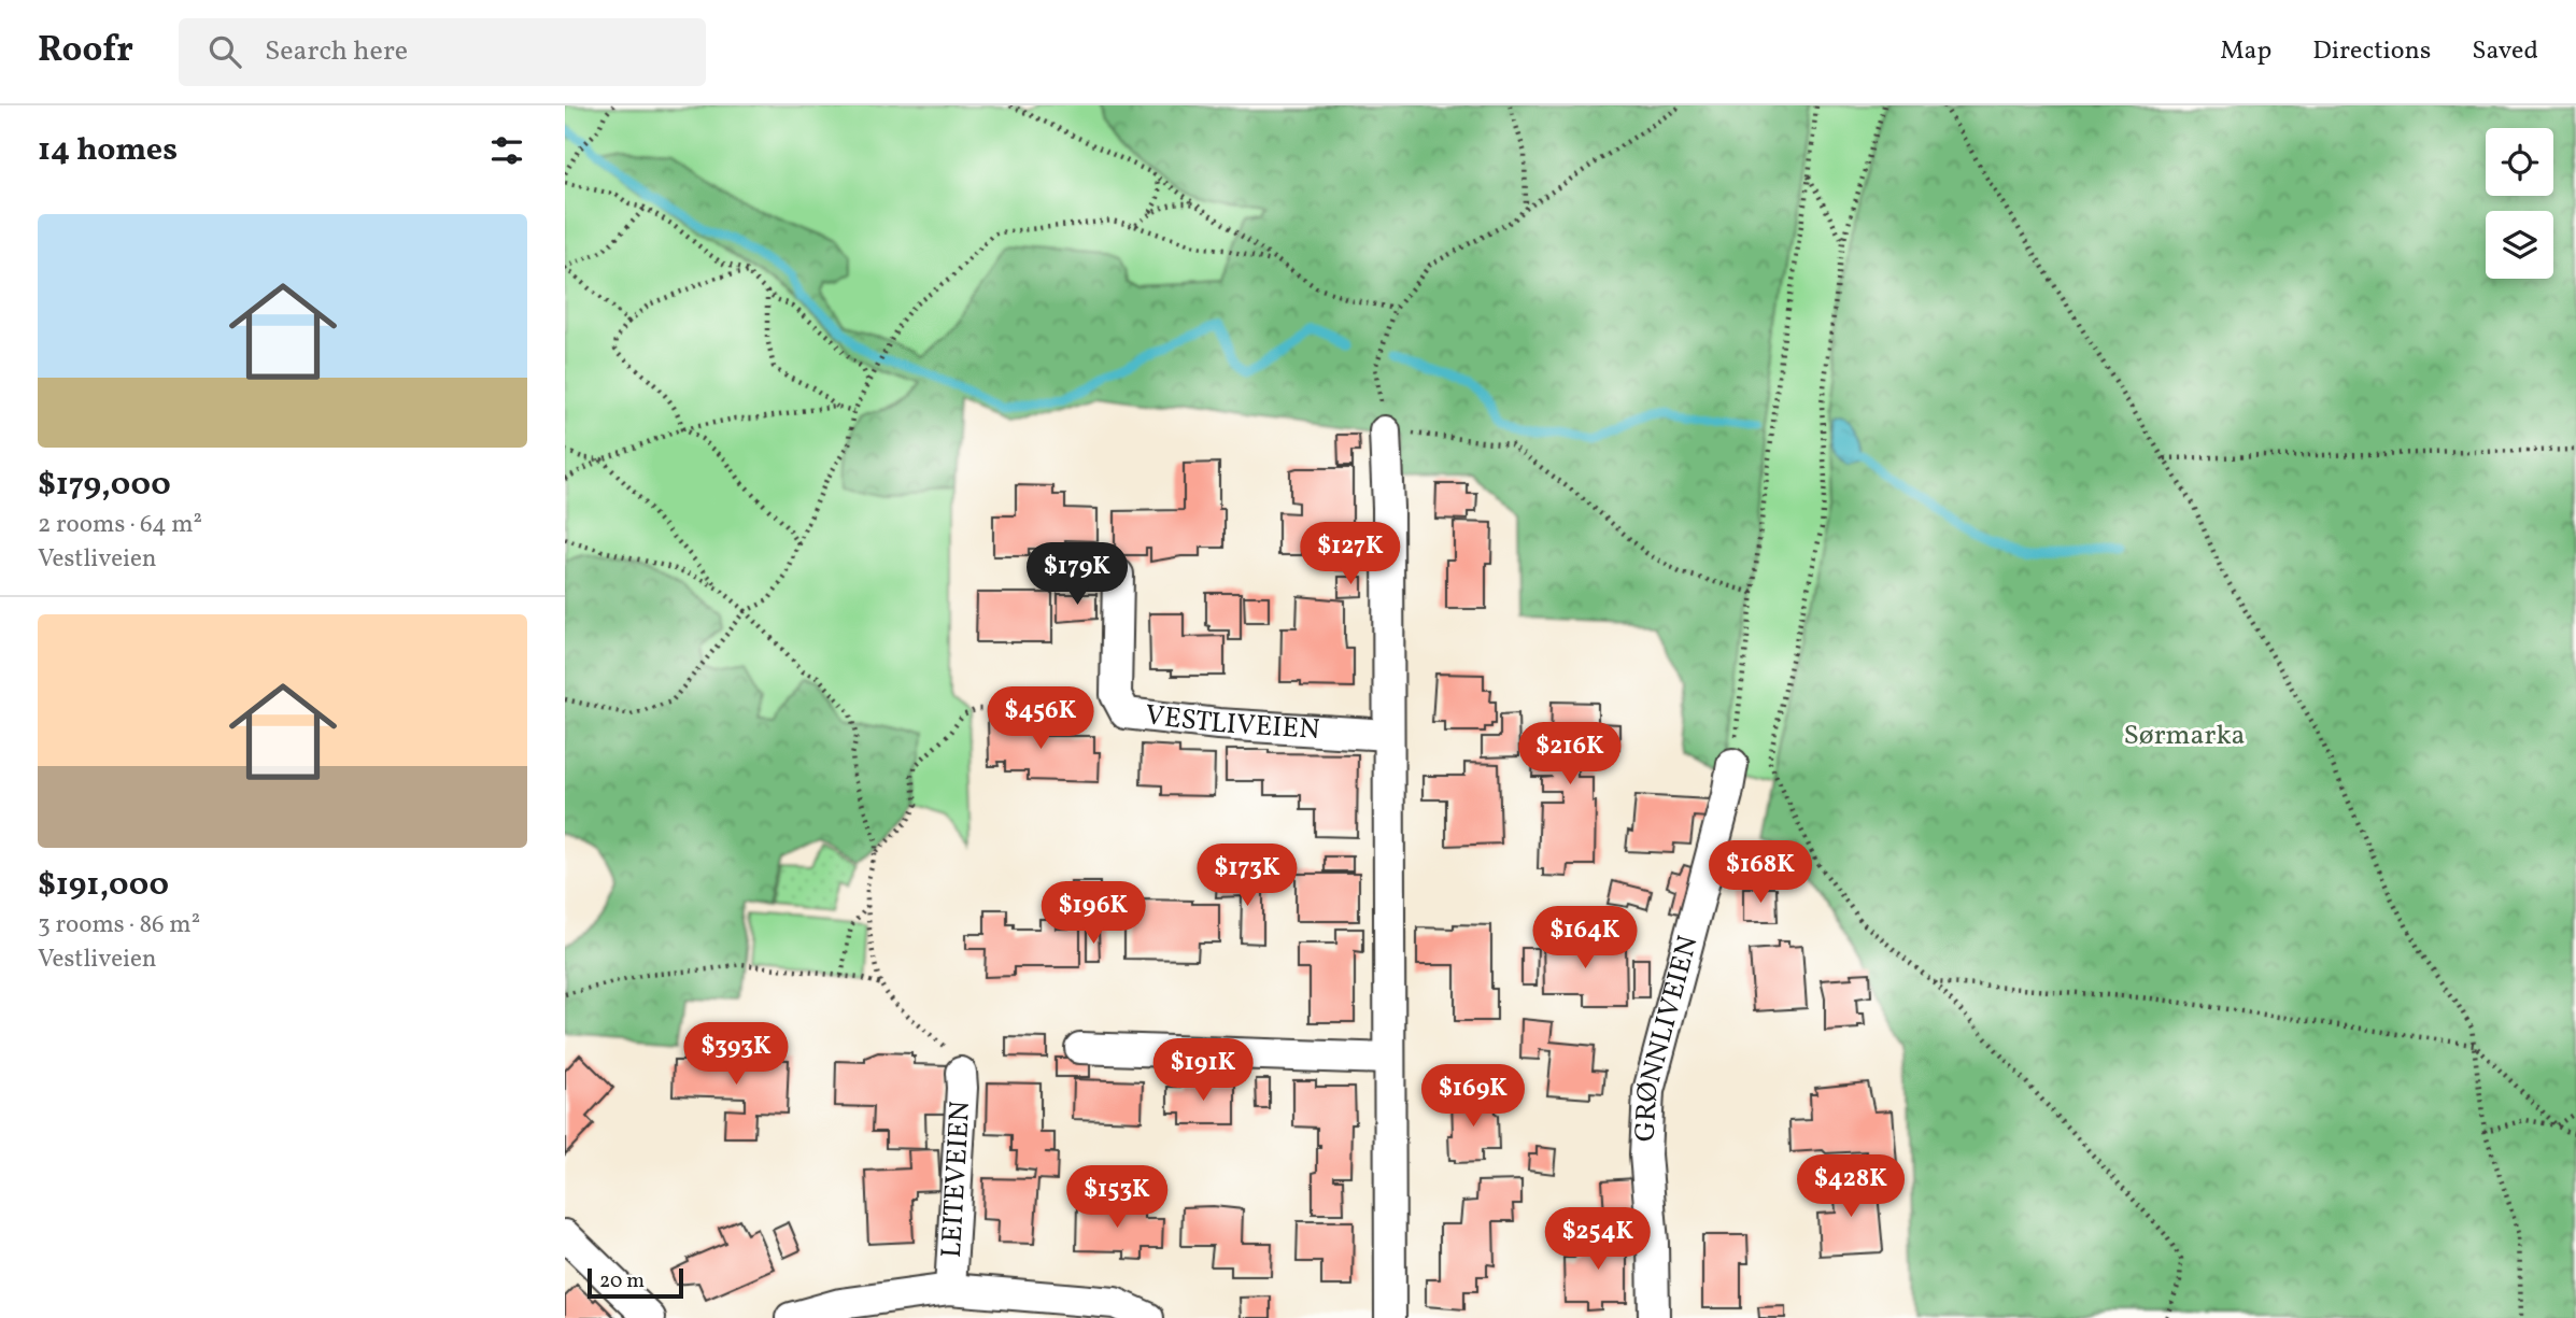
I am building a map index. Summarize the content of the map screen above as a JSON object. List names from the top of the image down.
{
  "streets": {
    "street": ["VESTLIVEIEN", "GRØNNLIVEIEN", "LEITEVEIEN"]
  },
  "parks": ["Sørmarka"],
  "scale_bar": "20 m",
  "page": {
    "header": "Roofr",
    "search": "Search here",
    "nav": ["Map", "Directions", "Saved"],
    "heading": "14 homes",
    "list": [
      {
        "name": "$179,000",
        "note": "2 rooms · 64 m² · Vestliveien"
      },
      {
        "name": "$191,000",
        "note": "3 rooms · 86 m² · Vestliveien"
      }
    ],
    "price": [
      "$127K",
      "$179K",
      "$456K",
      "$216K",
      "$168K",
      "$173K",
      "$196K",
      "$164K",
      "$393K",
      "$191K",
      "$169K",
      "$428K",
      "$153K",
      "$254K"
    ],
    "scale": "20 m"
  }
}
